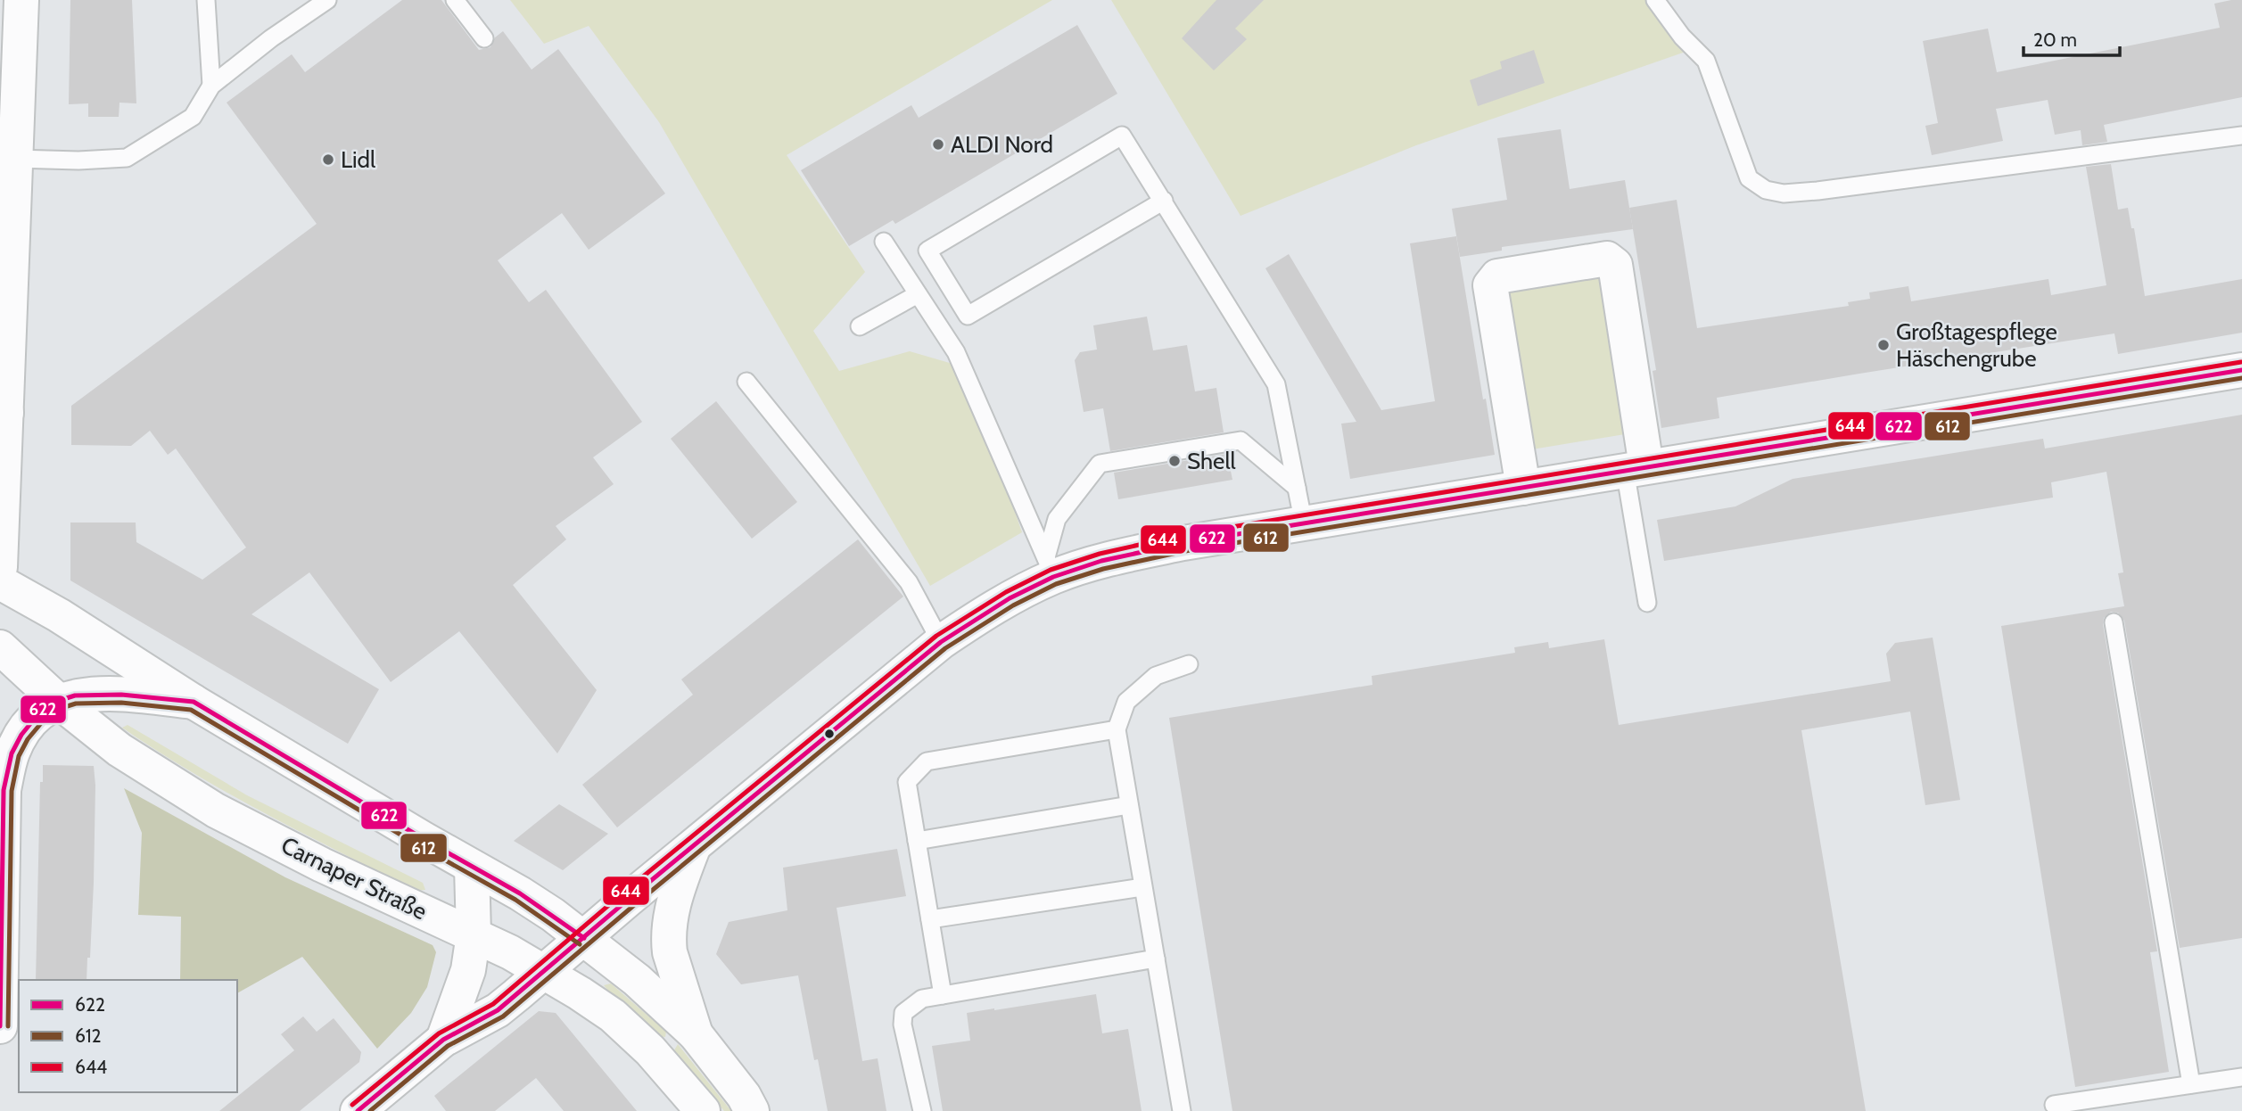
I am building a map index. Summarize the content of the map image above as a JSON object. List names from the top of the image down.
{
  "streets": {
    "main road": ["Carnaper Straße"]
  },
  "places": [
    "ALDI Nord",
    "Lidl",
    "Großtagespflege Häschengrube",
    "Shell"
  ],
  "lines": ["transit line 644", "transit line 622", "transit line 612"],
  "legend": ["622", "612", "644"],
  "scale_bar": "20 m"
}
